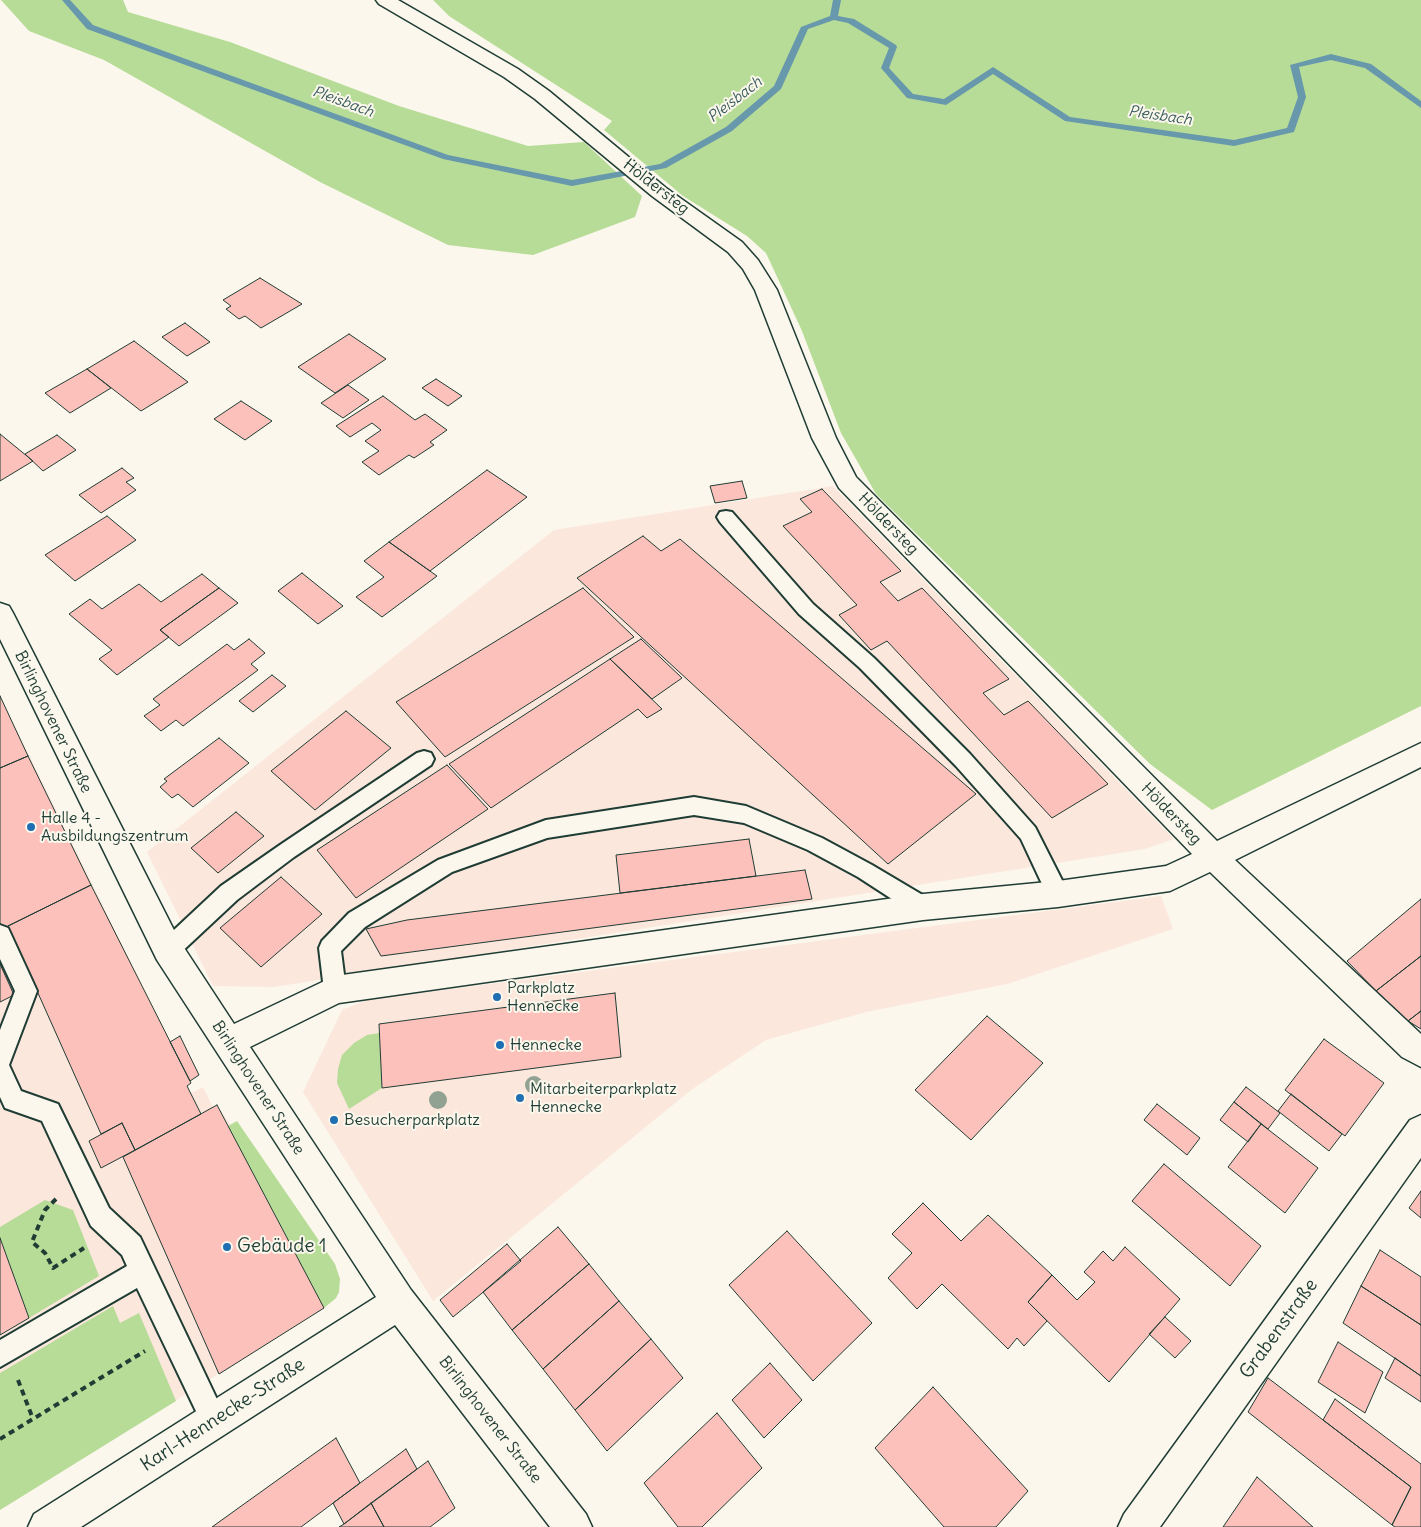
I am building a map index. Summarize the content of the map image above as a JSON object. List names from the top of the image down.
{
  "streets": {
    "street": [
      "Höldersteg",
      "Birlinghovener Straße",
      "Grabenstraße",
      "Karl-Hennecke-Straße"
    ]
  },
  "crossings": [
    ["Birlinghovener Straße", "Karl-Hennecke-Straße"]
  ],
  "water": ["Pleisbach"],
  "places": [
    "Halle 4 - Ausbildungszentrum",
    "Parkplatz Hennecke",
    "Hennecke",
    "Mitarbeiterparkplatz Hennecke",
    "Besucherparkplatz",
    "Gebäude 1"
  ]
}
